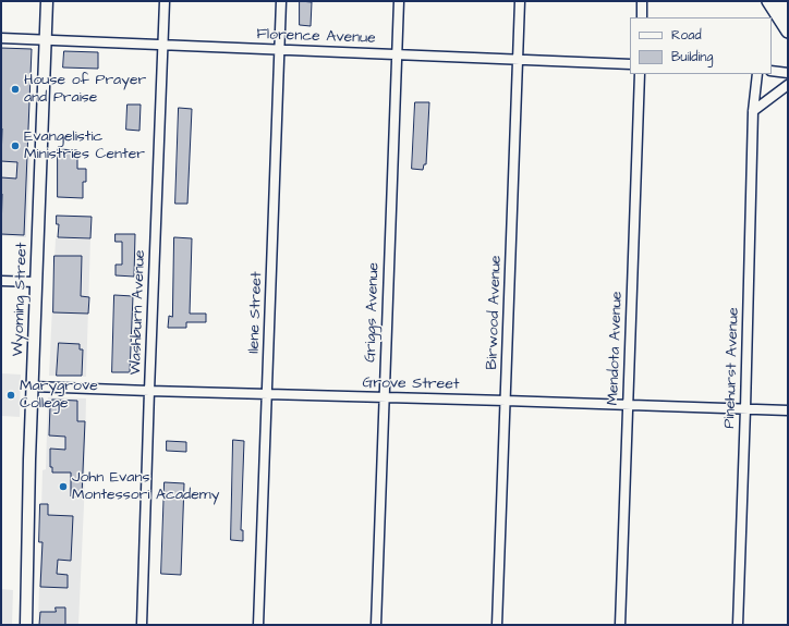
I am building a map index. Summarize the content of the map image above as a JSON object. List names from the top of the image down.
{
  "streets": {
    "street": [
      "Florence Avenue",
      "Wyoming Street",
      "Washburn Avenue",
      "Ilene Street",
      "Griggs Avenue",
      "Birwood Avenue",
      "Mendota Avenue",
      "Pinehurst Avenue",
      "Grove Street"
    ]
  },
  "crossings": [
    ["Florence Avenue", "Wyoming Street"],
    ["Florence Avenue", "Washburn Avenue"],
    ["Florence Avenue", "Ilene Street"],
    ["Florence Avenue", "Griggs Avenue"],
    ["Florence Avenue", "Birwood Avenue"],
    ["Wyoming Street", "Grove Street"],
    ["Washburn Avenue", "Grove Street"],
    ["Ilene Street", "Grove Street"],
    ["Griggs Avenue", "Grove Street"],
    ["Birwood Avenue", "Grove Street"],
    ["Mendota Avenue", "Grove Street"],
    ["Pinehurst Avenue", "Grove Street"]
  ],
  "places": [
    "House of Prayer and Praise",
    "Evangelistic Ministries Center",
    "Marygrove College",
    "John Evans Montessori Academy"
  ],
  "legend": ["Road", "Building"]
}
